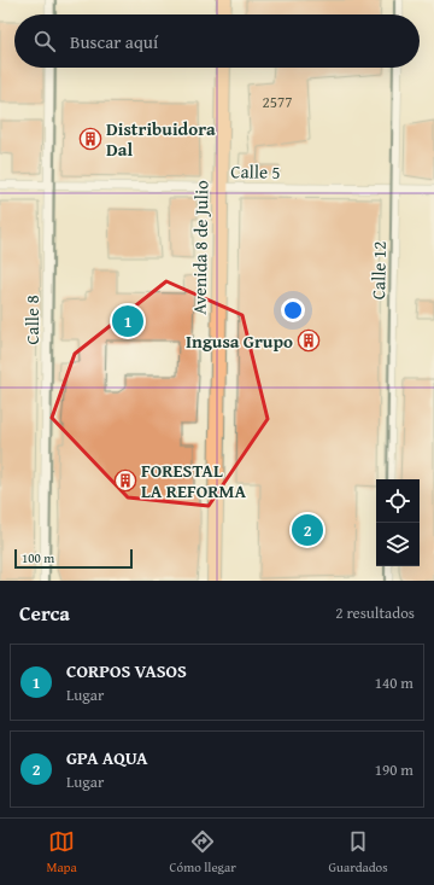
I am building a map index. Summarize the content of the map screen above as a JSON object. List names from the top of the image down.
{
  "streets": {
    "main road": ["Avenida 8 de Julio"],
    "street": ["Calle 5", "Calle 12", "Calle 8"]
  },
  "crossings": [
    ["Calle 5", "Avenida 8 de Julio"],
    ["Calle 5", "Calle 12"],
    ["Calle 5", "Calle 8"]
  ],
  "places": {
    "building": ["Distribuidora Dal", "Ingusa Grupo", "FORESTAL LA REFORMA"]
  },
  "house_numbers": ["2577"],
  "scale_bar": "100 m",
  "page": {
    "search": "Buscar aquí",
    "pins": ["1", "2"],
    "scale": "100 m",
    "heading": ["Cerca", "2 resultados"],
    "list": [
      {
        "mark": "1",
        "name": "CORPOS VASOS",
        "note": "Lugar",
        "value": "140 m"
      },
      {
        "mark": "2",
        "name": "GPA AQUA",
        "note": "Lugar",
        "value": "190 m"
      }
    ],
    "nav": ["Mapa", "Cómo llegar", "Guardados"]
  }
}
